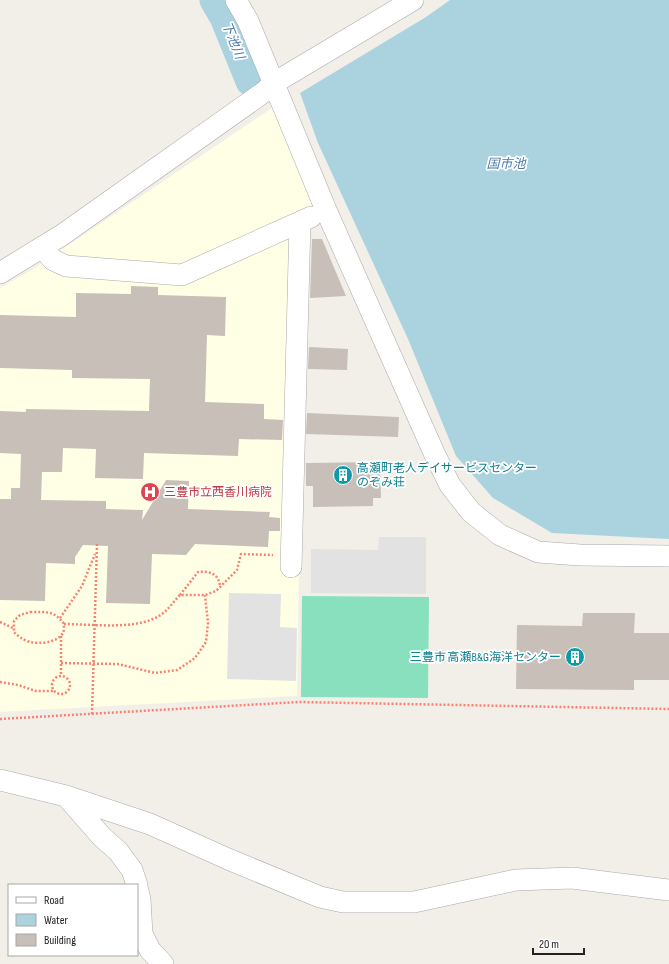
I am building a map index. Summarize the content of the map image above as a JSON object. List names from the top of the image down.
{
  "water": ["下池川", "国市池"],
  "places": {
    "building": ["高瀬町老人デイサービスセンター のぞみ荘", "三豊市 高瀬B&G海洋センター"],
    "hospital": ["三豊市立西香川病院"]
  },
  "legend": ["Road", "Water", "Building"],
  "scale_bar": "20 m"
}
